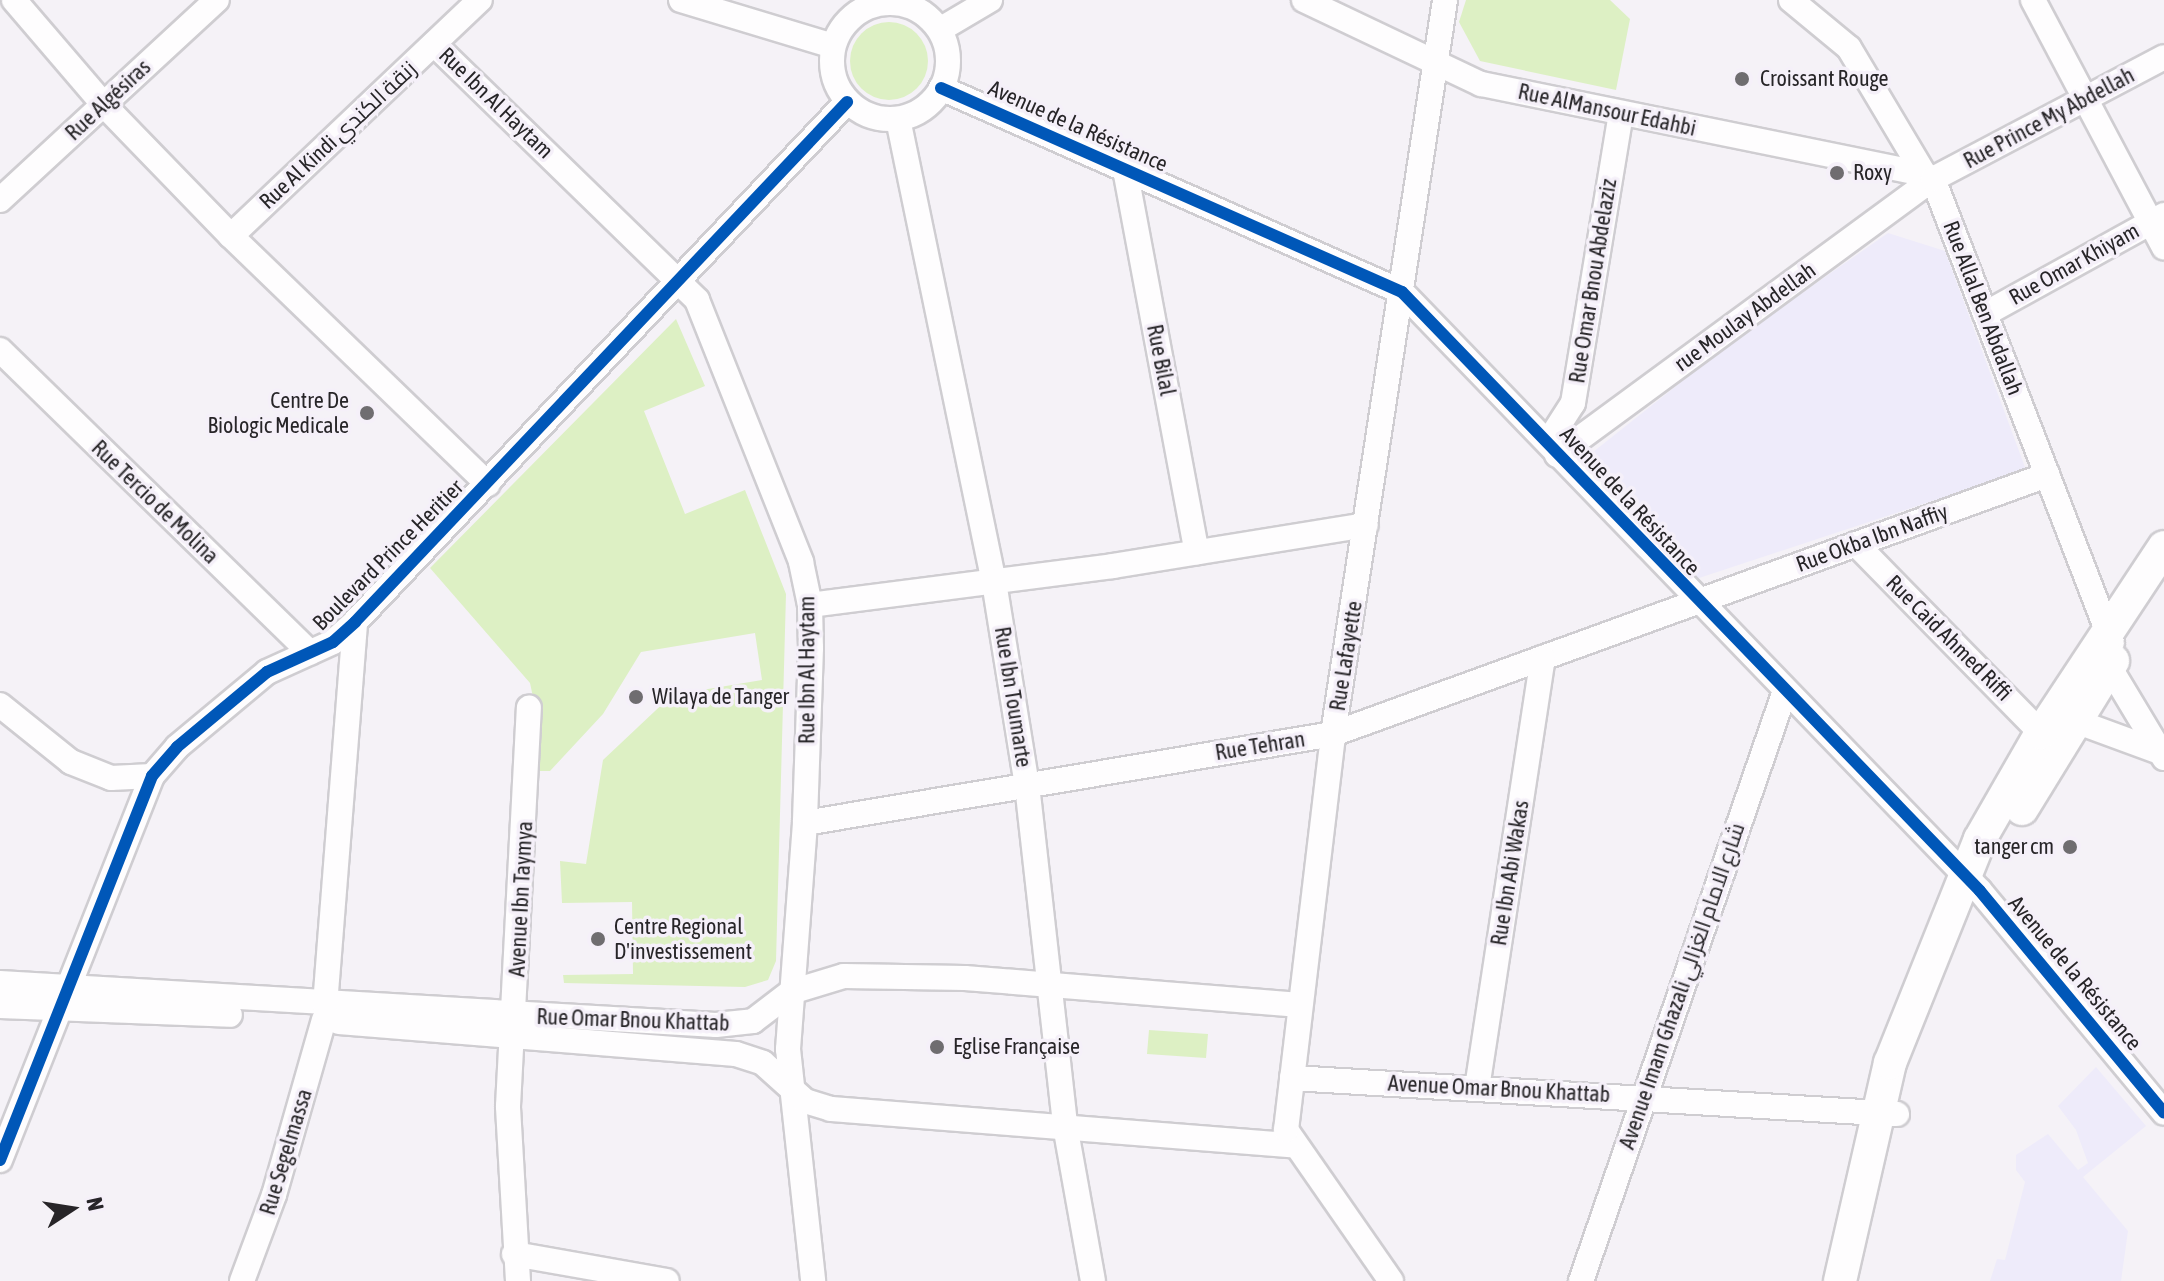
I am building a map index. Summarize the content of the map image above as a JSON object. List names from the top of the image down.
{
  "streets": {
    "street": [
      "Rue Algésiras",
      "Rue Ibn Al Haytam",
      "Rue AlMansour Edahbi",
      "Rue Prince My Abdellah",
      "Avenue de la Résistance",
      "Rue Al Kindi زنقة الكندي",
      "Rue Omar Khiyam",
      "Rue Omar Bnou Abdelaziz",
      "Rue Allal Ben Abdallah",
      "rue Moulay Abdellah",
      "Rue Bilal",
      "Rue Tercio de Molina",
      "Rue Okba Ibn Naffiy",
      "Boulevard Prince Heritier",
      "Rue Caid Ahmed Riffi",
      "Rue Lafayette",
      "Rue Ibn Toumarte",
      "Rue Tehran",
      "Rue Ibn Abi Wakas",
      "Avenue Ibn Taymya",
      "Avenue Imam Ghazali شارع الامام الغزالي",
      "Rue Omar Bnou Khattab",
      "Avenue Omar Bnou Khattab",
      "Rue Segelmassa"
    ]
  },
  "crossings": [
    ["Rue Ibn Al Haytam", "Rue Al Kindi زنقة الكندي"],
    ["Rue Ibn Al Haytam", "Boulevard Prince Heritier"],
    ["Rue Ibn Al Haytam", "Rue Tehran"],
    ["Rue Ibn Al Haytam", "Rue Omar Bnou Khattab"],
    ["Rue AlMansour Edahbi", "Rue Prince My Abdellah"],
    ["Rue AlMansour Edahbi", "Rue Omar Bnou Abdelaziz"],
    ["Rue AlMansour Edahbi", "Rue Allal Ben Abdallah"],
    ["Rue AlMansour Edahbi", "rue Moulay Abdellah"],
    ["Rue AlMansour Edahbi", "Rue Lafayette"],
    ["Rue Prince My Abdellah", "Rue Allal Ben Abdallah"],
    ["Rue Prince My Abdellah", "rue Moulay Abdellah"],
    ["Avenue de la Résistance", "Rue Omar Bnou Abdelaziz"],
    ["Avenue de la Résistance", "rue Moulay Abdellah"],
    ["Avenue de la Résistance", "Rue Bilal"],
    ["Avenue de la Résistance", "Rue Okba Ibn Naffiy"],
    ["Avenue de la Résistance", "Boulevard Prince Heritier"],
    ["Avenue de la Résistance", "Rue Lafayette"],
    ["Avenue de la Résistance", "Rue Ibn Toumarte"],
    ["Avenue de la Résistance", "Rue Tehran"],
    ["Avenue de la Résistance", "Avenue Imam Ghazali شارع الامام الغزالي"],
    ["Rue Omar Khiyam", "Rue Allal Ben Abdallah"],
    ["Rue Omar Bnou Abdelaziz", "rue Moulay Abdellah"],
    ["Rue Allal Ben Abdallah", "rue Moulay Abdellah"],
    ["Rue Allal Ben Abdallah", "Rue Okba Ibn Naffiy"],
    ["Rue Tercio de Molina", "Boulevard Prince Heritier"],
    ["Rue Okba Ibn Naffiy", "Rue Caid Ahmed Riffi"],
    ["Rue Okba Ibn Naffiy", "Rue Tehran"],
    ["Boulevard Prince Heritier", "Rue Ibn Toumarte"],
    ["Boulevard Prince Heritier", "Rue Omar Bnou Khattab"],
    ["Boulevard Prince Heritier", "Rue Segelmassa"],
    ["Rue Lafayette", "Rue Tehran"],
    ["Rue Lafayette", "Rue Omar Bnou Khattab"],
    ["Rue Lafayette", "Avenue Omar Bnou Khattab"],
    ["Rue Ibn Toumarte", "Rue Tehran"],
    ["Rue Ibn Toumarte", "Rue Omar Bnou Khattab"],
    ["Rue Tehran", "Rue Ibn Abi Wakas"],
    ["Rue Ibn Abi Wakas", "Avenue Omar Bnou Khattab"],
    ["Avenue Ibn Taymya", "Rue Omar Bnou Khattab"],
    ["Avenue Imam Ghazali شارع الامام الغزالي", "Avenue Omar Bnou Khattab"],
    ["Rue Omar Bnou Khattab", "Rue Segelmassa"]
  ],
  "places": [
    "Croissant Rouge",
    "Roxy",
    "Centre De Biologic Medicale",
    "Wilaya de Tanger",
    "tanger cm",
    "Centre Regional D'investissement",
    "Eglise Française"
  ],
  "north": "right"
}
